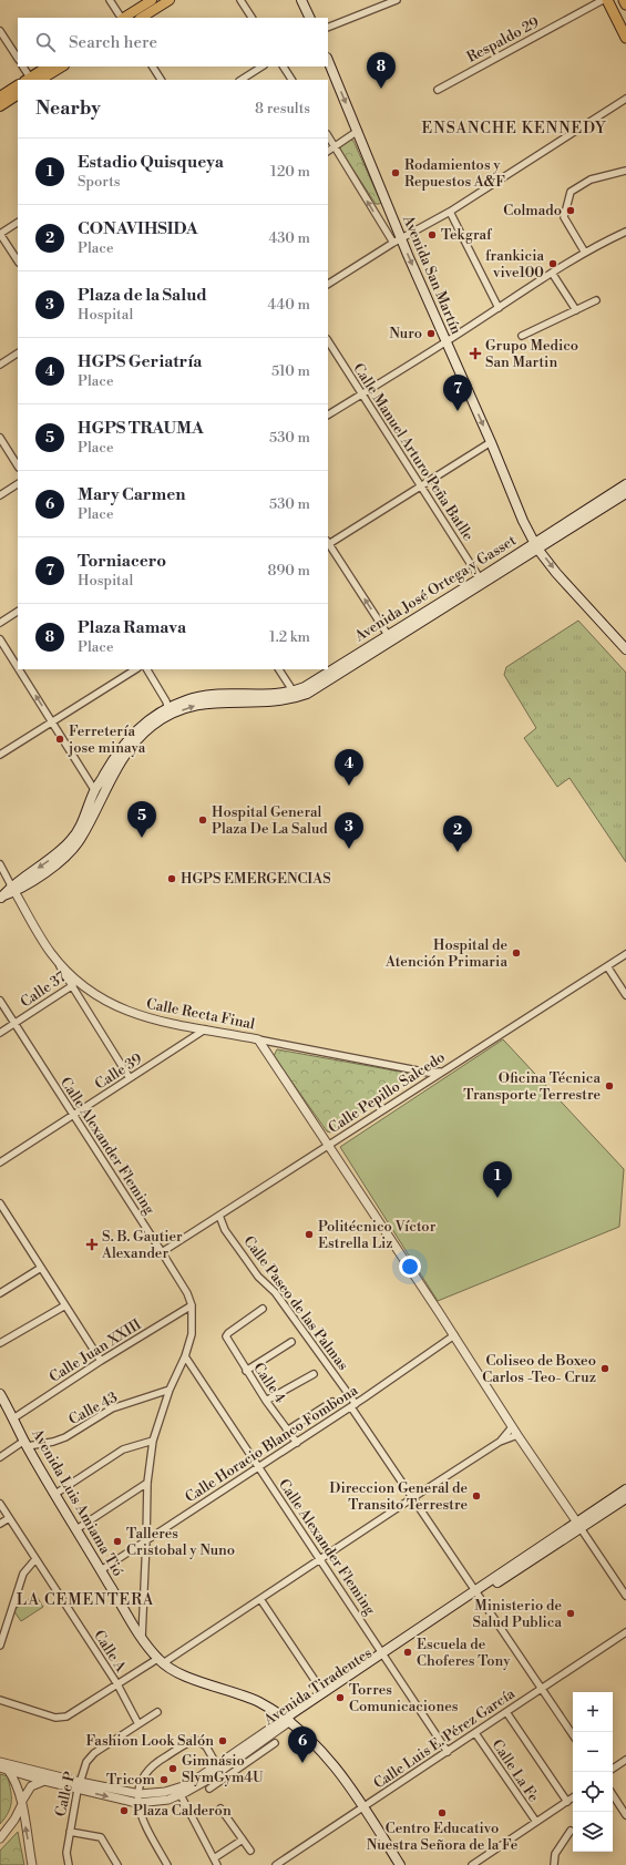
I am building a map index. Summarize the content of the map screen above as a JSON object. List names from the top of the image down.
{
  "streets": {
    "main road": [
      "Avenida San Martín",
      "Avenida José Ortega y Gasset",
      "Avenida Luis Amiama Tió",
      "Avenida Tiradentes"
    ],
    "street": [
      "Respaldo 29",
      "Calle Manuel Arturo Peña Batlle",
      "Calle 37",
      "Calle Recta Final",
      "Calle 39",
      "Calle Pepillo Salcedo",
      "Calle Alexander Fleming",
      "Calle Paseo de las Palmas",
      "Calle Juan XXIII",
      "Calle 4",
      "Calle 43",
      "Calle Horacio Blanco Fombona",
      "Calle A",
      "Calle Luis E. Pérez García",
      "Calle La Fe",
      "Calle P"
    ]
  },
  "crossings": [
    ["Avenida San Martín", "Avenida José Ortega y Gasset"],
    ["Calle Manuel Arturo Peña Batlle", "Avenida José Ortega y Gasset"],
    ["Avenida José Ortega y Gasset", "Calle Recta Final"],
    ["Calle 37", "Calle Recta Final"],
    ["Calle 37", "Calle Alexander Fleming"],
    ["Calle Recta Final", "Calle 39"],
    ["Calle Recta Final", "Calle Pepillo Salcedo"],
    ["Calle 39", "Calle Alexander Fleming"],
    ["Calle Pepillo Salcedo", "Calle Alexander Fleming"],
    ["Calle Pepillo Salcedo", "Calle Paseo de las Palmas"],
    ["Calle Alexander Fleming", "Calle Juan XXIII"],
    ["Calle Alexander Fleming", "Calle Horacio Blanco Fombona"],
    ["Calle Alexander Fleming", "Avenida Tiradentes"],
    ["Calle Alexander Fleming", "Calle Luis E. Pérez García"],
    ["Calle Paseo de las Palmas", "Calle Horacio Blanco Fombona"],
    ["Calle Paseo de las Palmas", "Avenida Tiradentes"],
    ["Calle Paseo de las Palmas", "Calle Luis E. Pérez García"],
    ["Calle Juan XXIII", "Avenida Luis Amiama Tió"],
    ["Calle 4", "Calle Horacio Blanco Fombona"],
    ["Calle 43", "Avenida Luis Amiama Tió"],
    ["Calle Horacio Blanco Fombona", "Avenida Luis Amiama Tió"],
    ["Avenida Luis Amiama Tió", "Avenida Tiradentes"],
    ["Avenida Luis Amiama Tió", "Calle Luis E. Pérez García"],
    ["Calle A", "Calle P"],
    ["Avenida Tiradentes", "Calle P"],
    ["Calle Luis E. Pérez García", "Calle La Fe"]
  ],
  "one_way": ["Avenida San Martín"],
  "districts": ["ENSANCHE KENNEDY", "LA CEMENTERA"],
  "places": {
    "other": [
      "Rodamientos y Repuestos A&F",
      "Colmado",
      "Tekgraf",
      "frankicia vive100",
      "Nuro",
      "Ferretería jose minaya",
      "Hospital General Plaza De La Salud",
      "HGPS EMERGENCIAS",
      "Hospital de Atención Primaria",
      "Oficina Técnica Transporte Terrestre",
      "Politécnico Víctor Estrella Liz",
      "Coliseo de Boxeo Carlos -Teo- Cruz",
      "Direccion General de Transito Terrestre",
      "Talleres Cristobal y Nuno",
      "Ministerio de Salud Publica",
      "Escuela de Choferes Tony",
      "Torres Comunicaciones",
      "Fashion Look Salón",
      "Gimnásio SlymGym4U",
      "Tricom",
      "Plaza Calderon",
      "Centro Educativo Nuestra Señora de la Fe"
    ],
    "health": ["Grupo Medico San Martin", "S. B. Gautier Alexander"]
  },
  "page": {
    "search": "Search here",
    "pins": [
      "8",
      "7",
      "4",
      "5",
      "3",
      "2",
      "1",
      "6"
    ],
    "heading": ["Nearby", "8 results"],
    "list": [
      {
        "mark": "1",
        "name": "Estadio Quisqueya",
        "note": "Sports",
        "value": "120 m"
      },
      {
        "mark": "2",
        "name": "CONAVIHSIDA",
        "note": "Place",
        "value": "430 m"
      },
      {
        "mark": "3",
        "name": "Plaza de la Salud",
        "note": "Hospital",
        "value": "440 m"
      },
      {
        "mark": "4",
        "name": "HGPS Geriatría",
        "note": "Place",
        "value": "510 m"
      },
      {
        "mark": "5",
        "name": "HGPS TRAUMA",
        "note": "Place",
        "value": "530 m"
      },
      {
        "mark": "6",
        "name": "Mary Carmen",
        "note": "Place",
        "value": "530 m"
      },
      {
        "mark": "7",
        "name": "Torniacero",
        "note": "Hospital",
        "value": "890 m"
      },
      {
        "mark": "8",
        "name": "Plaza Ramava",
        "note": "Place",
        "value": "1.2 km"
      }
    ],
    "map_buttons": ["+", "−"]
  }
}
